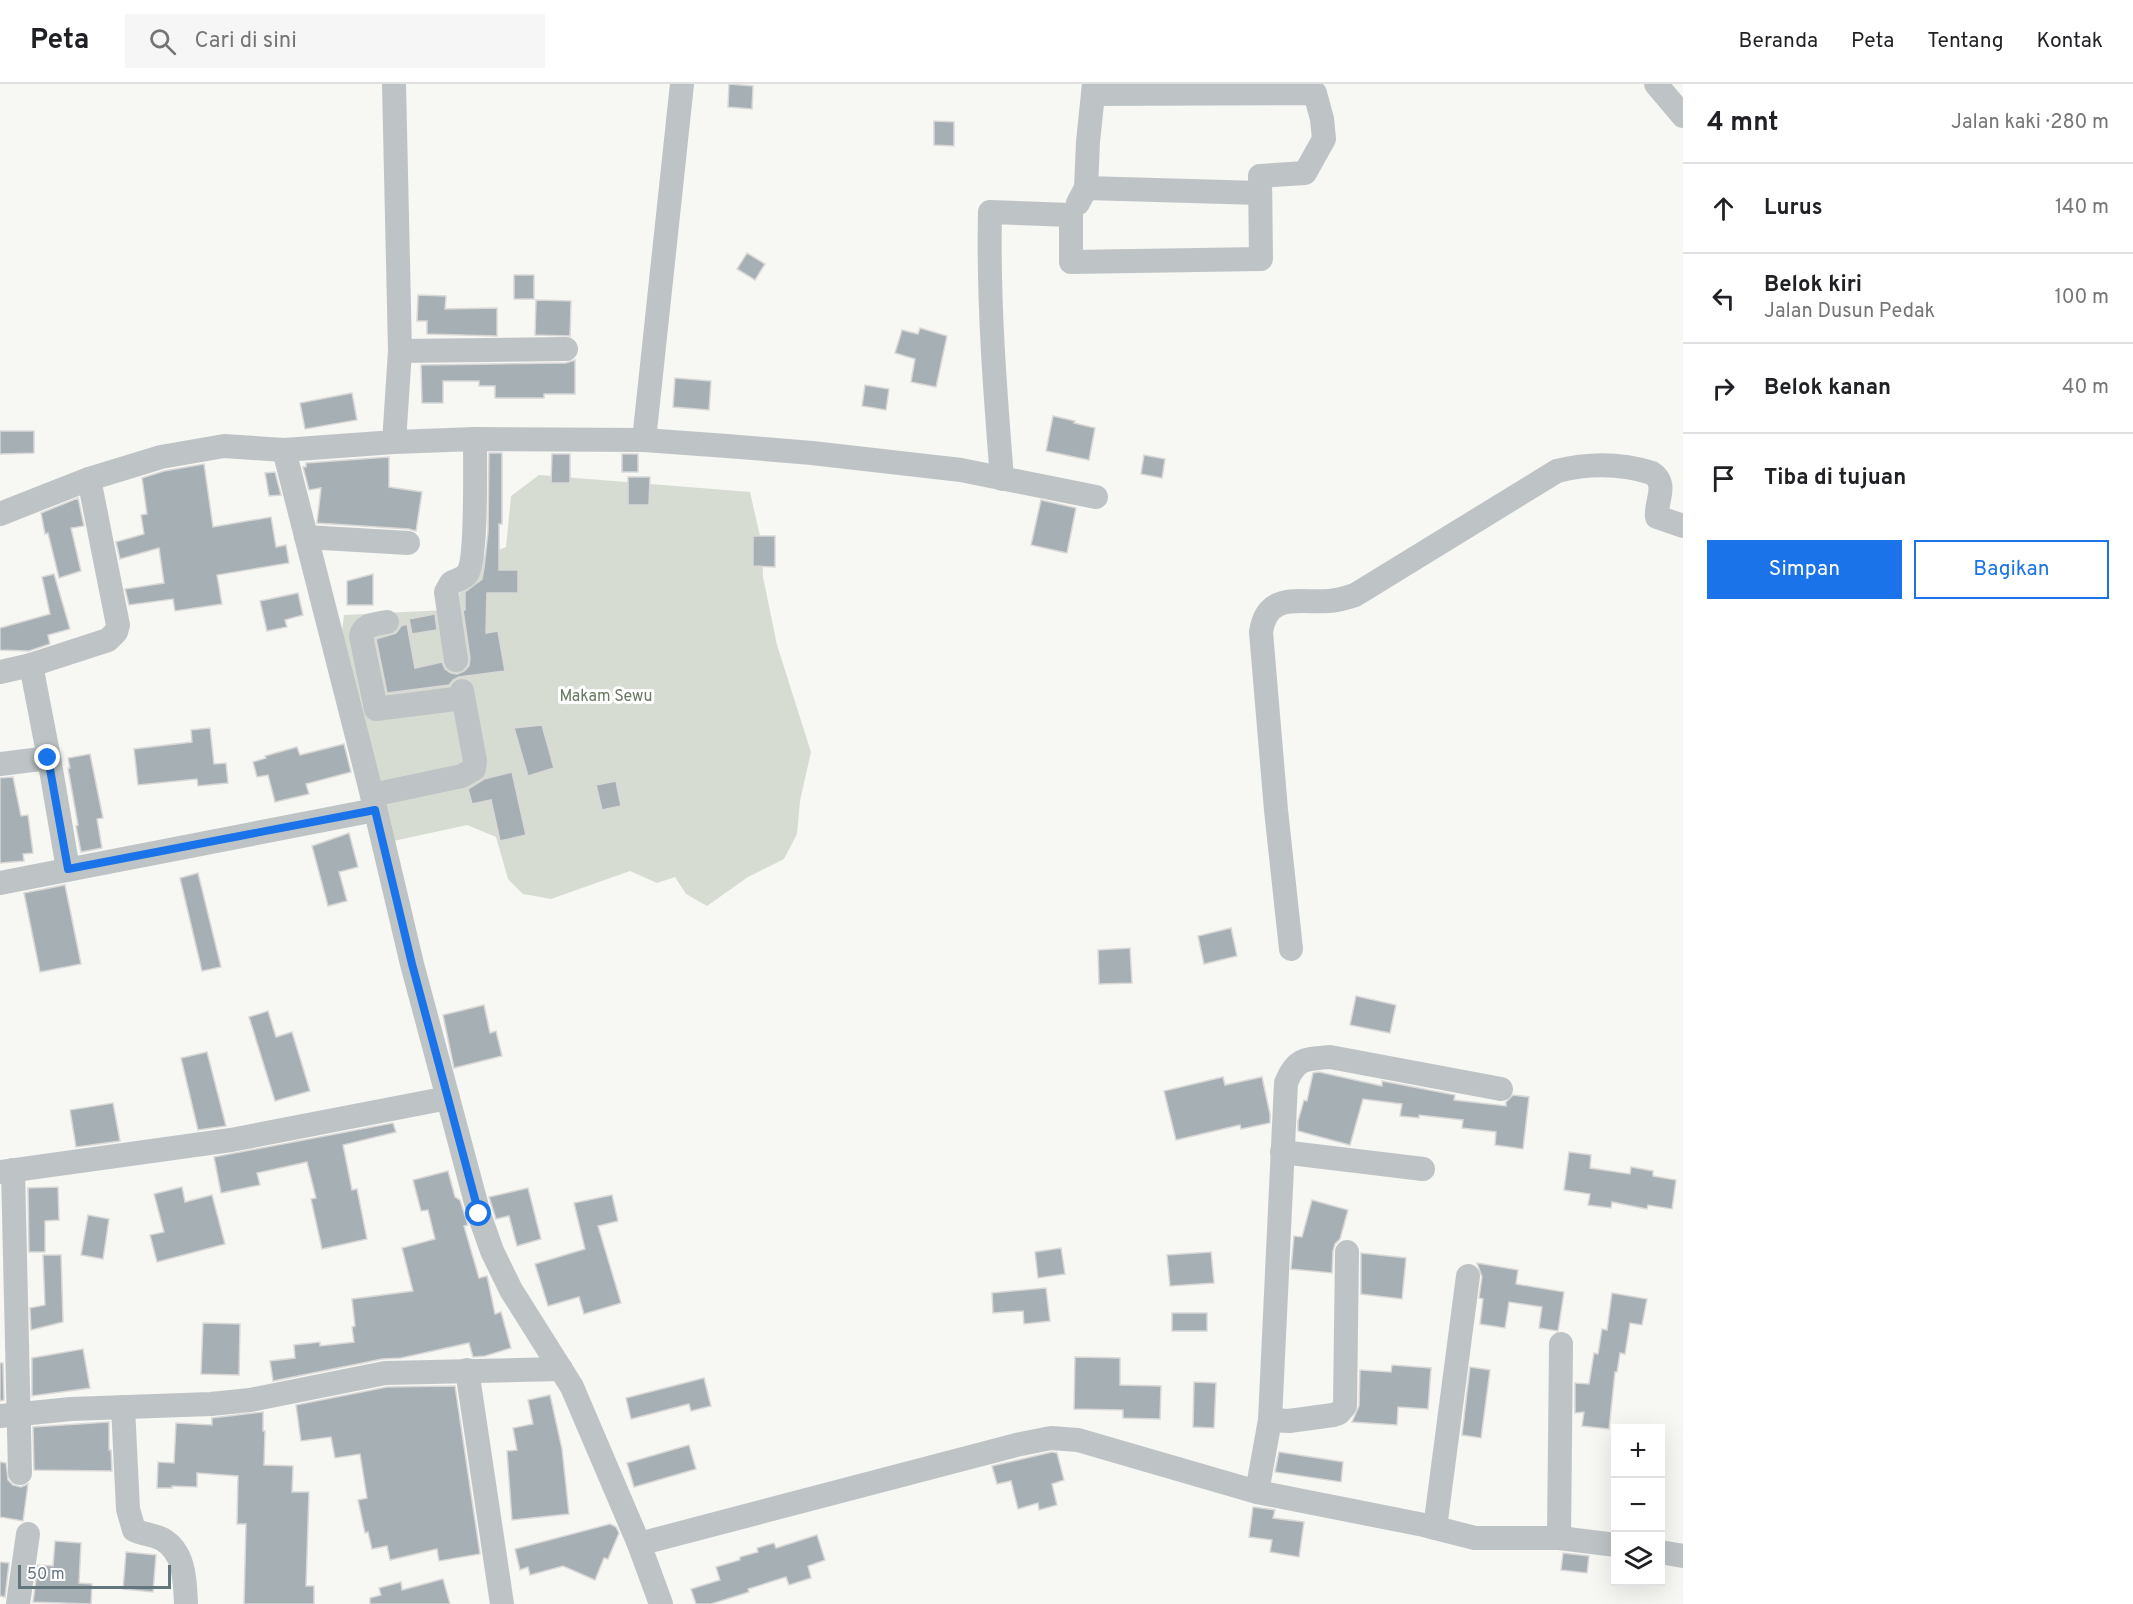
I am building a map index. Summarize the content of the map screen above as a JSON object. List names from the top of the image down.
{
  "parks": ["Makam Sewu"],
  "scale_bar": "50 m",
  "page": {
    "header": "Peta",
    "search": "Cari di sini",
    "nav": [
      "Beranda",
      "Peta",
      "Tentang",
      "Kontak"
    ],
    "heading": ["4 mnt", "Jalan kaki · 280 m"],
    "list": [
      ["Lurus", "140 m"],
      ["Belok kiri", "Jalan Dusun Pedak", "100 m"],
      ["Belok kanan", "40 m"],
      "Tiba di tujuan"
    ],
    "buttons": ["Simpan", "Bagikan"],
    "map_buttons": ["+", "−"],
    "scale": "50 m"
  }
}
